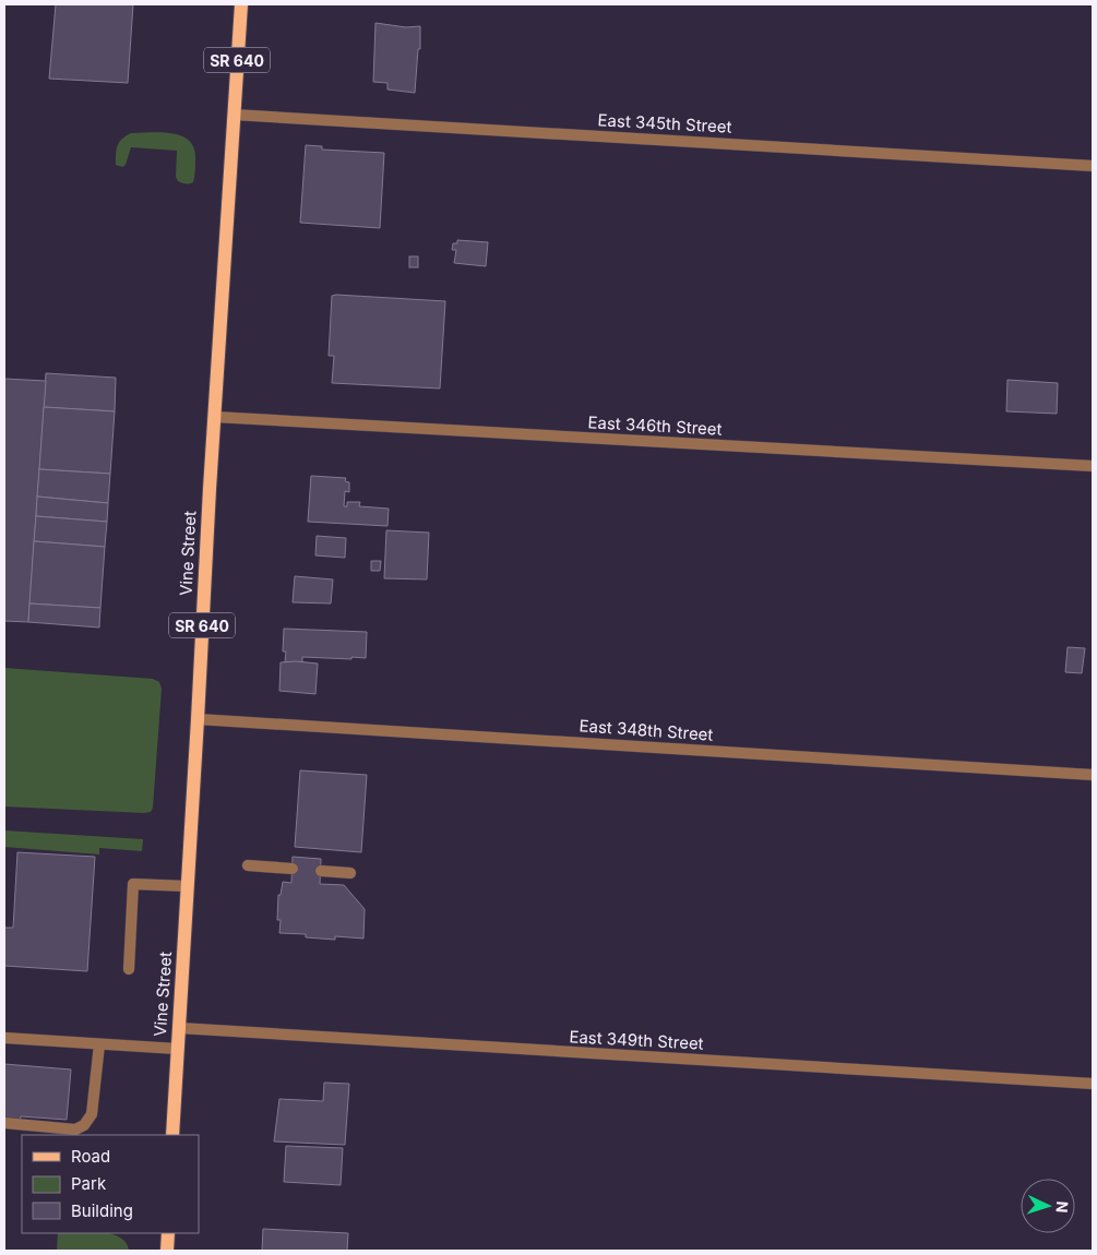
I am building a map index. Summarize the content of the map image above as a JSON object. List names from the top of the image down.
{
  "streets": {
    "main road": ["SR 640", "Vine Street"],
    "street": [
      "East 345th Street",
      "East 346th Street",
      "East 348th Street",
      "East 349th Street"
    ]
  },
  "crossings": [
    ["East 345th Street", "Vine Street"],
    ["East 346th Street", "Vine Street"],
    ["Vine Street", "East 348th Street"],
    ["Vine Street", "East 349th Street"]
  ],
  "legend": ["Road", "Park", "Building"],
  "north": "right"
}
